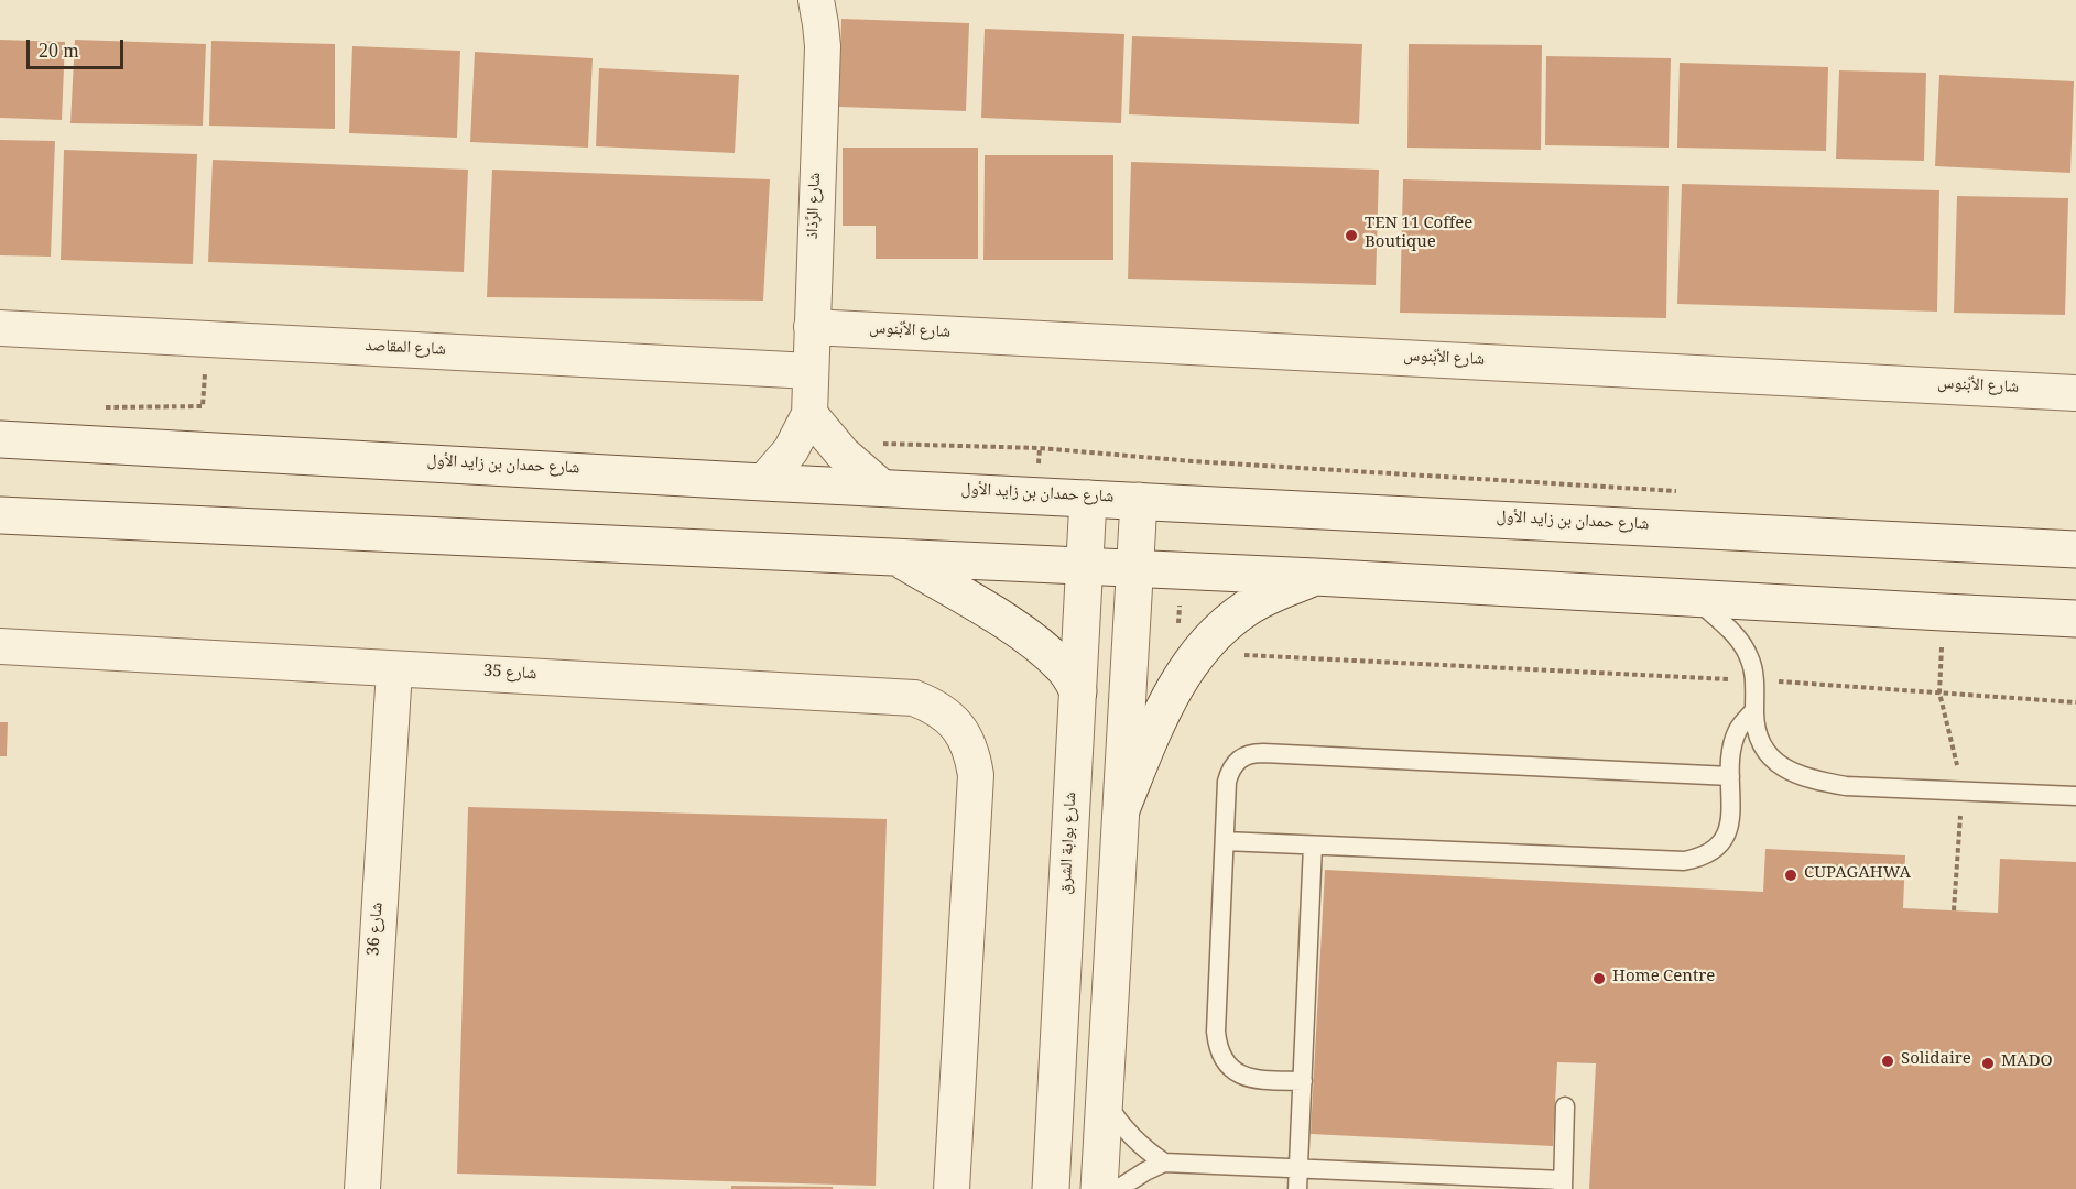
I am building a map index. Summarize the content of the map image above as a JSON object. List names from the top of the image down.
{
  "streets": {
    "main road": ["شارع حمدان بن زايد الأول", "شارع بوابة الشرق"],
    "street": [
      "شارع الرَّذاذ",
      "شارع الأبْنوس",
      "شارع المقاصد",
      "شارع 35",
      "شارع 36"
    ]
  },
  "crossings": [
    ["شارع الرَّذاذ", "شارع الأبْنوس"],
    ["شارع الرَّذاذ", "شارع المقاصد"],
    ["شارع الرَّذاذ", "شارع حمدان بن زايد الأول"],
    ["شارع حمدان بن زايد الأول", "شارع بوابة الشرق"],
    ["شارع 35", "شارع 36"]
  ],
  "places": [
    "TEN 11 Coffee Boutique",
    "CUPAGAHWA",
    "Home Centre",
    "Solidaire",
    "MADO"
  ],
  "scale_bar": "20 m"
}
